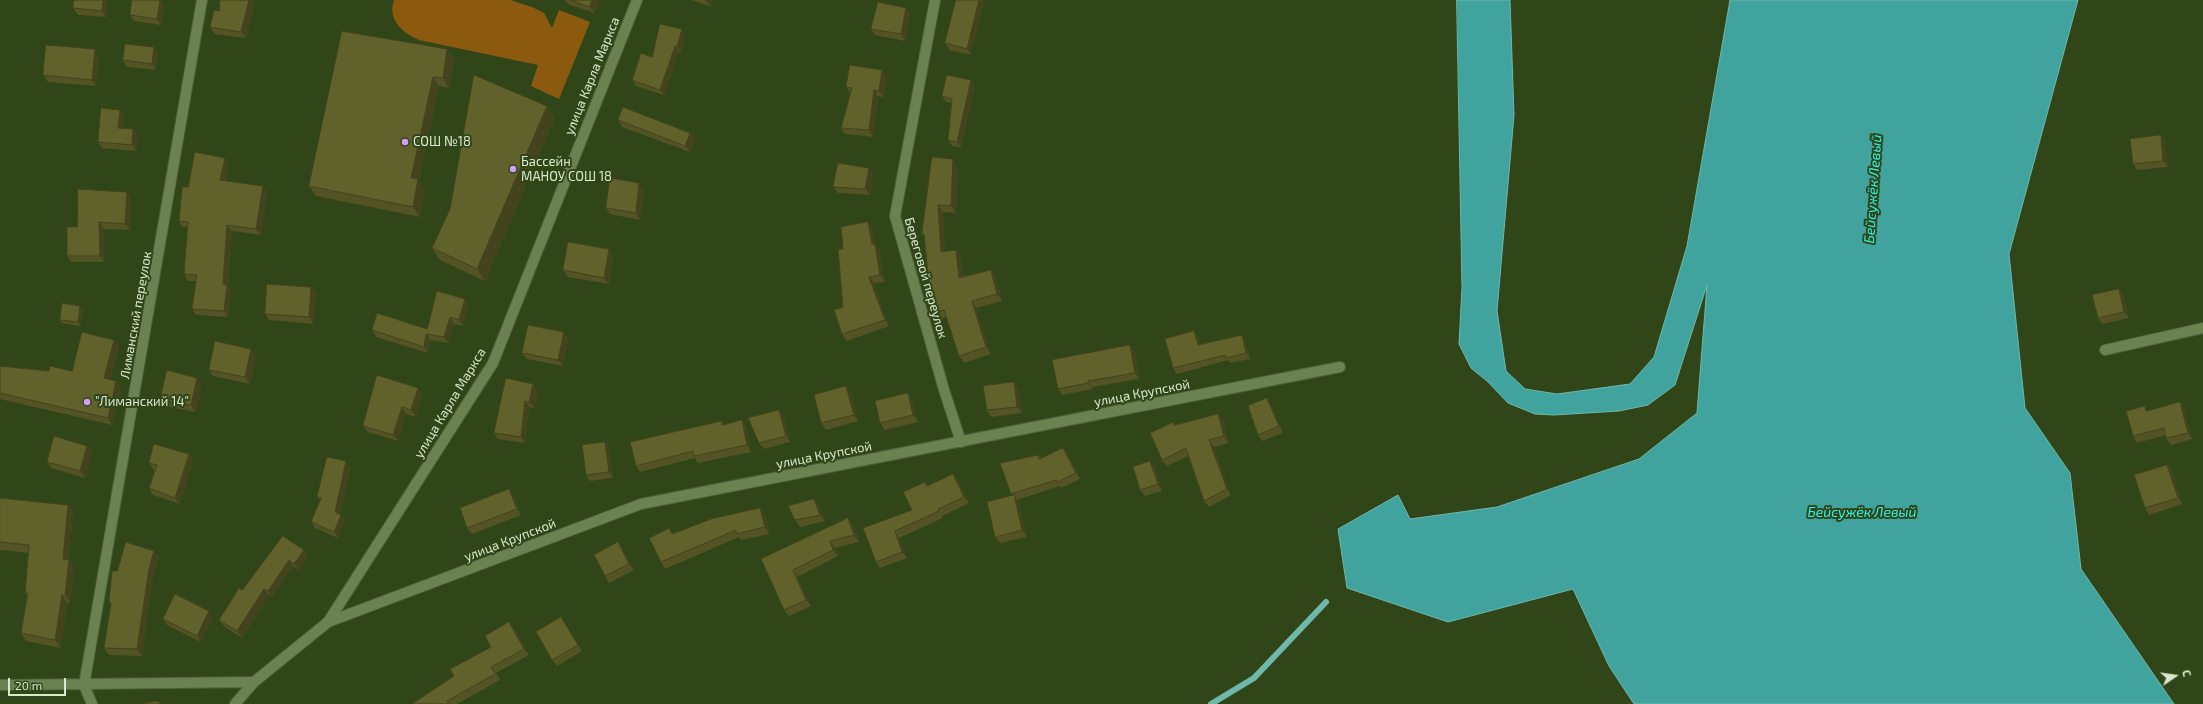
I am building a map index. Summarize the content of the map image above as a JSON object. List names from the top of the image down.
{
  "streets": {
    "street": [
      "улица Карла Маркса",
      "Береговой переулок",
      "Лиманский переулок",
      "улица Крупской"
    ]
  },
  "crossings": [
    ["улица Карла Маркса", "улица Крупской"],
    ["Береговой переулок", "улица Крупской"]
  ],
  "water": ["Бейсужёк Левый"],
  "places": ["СОШ №18", "Бассейн МАНОУ СОШ 18", "\"Лиманский 14\""],
  "scale_bar": "20 m",
  "north": "right"
}
